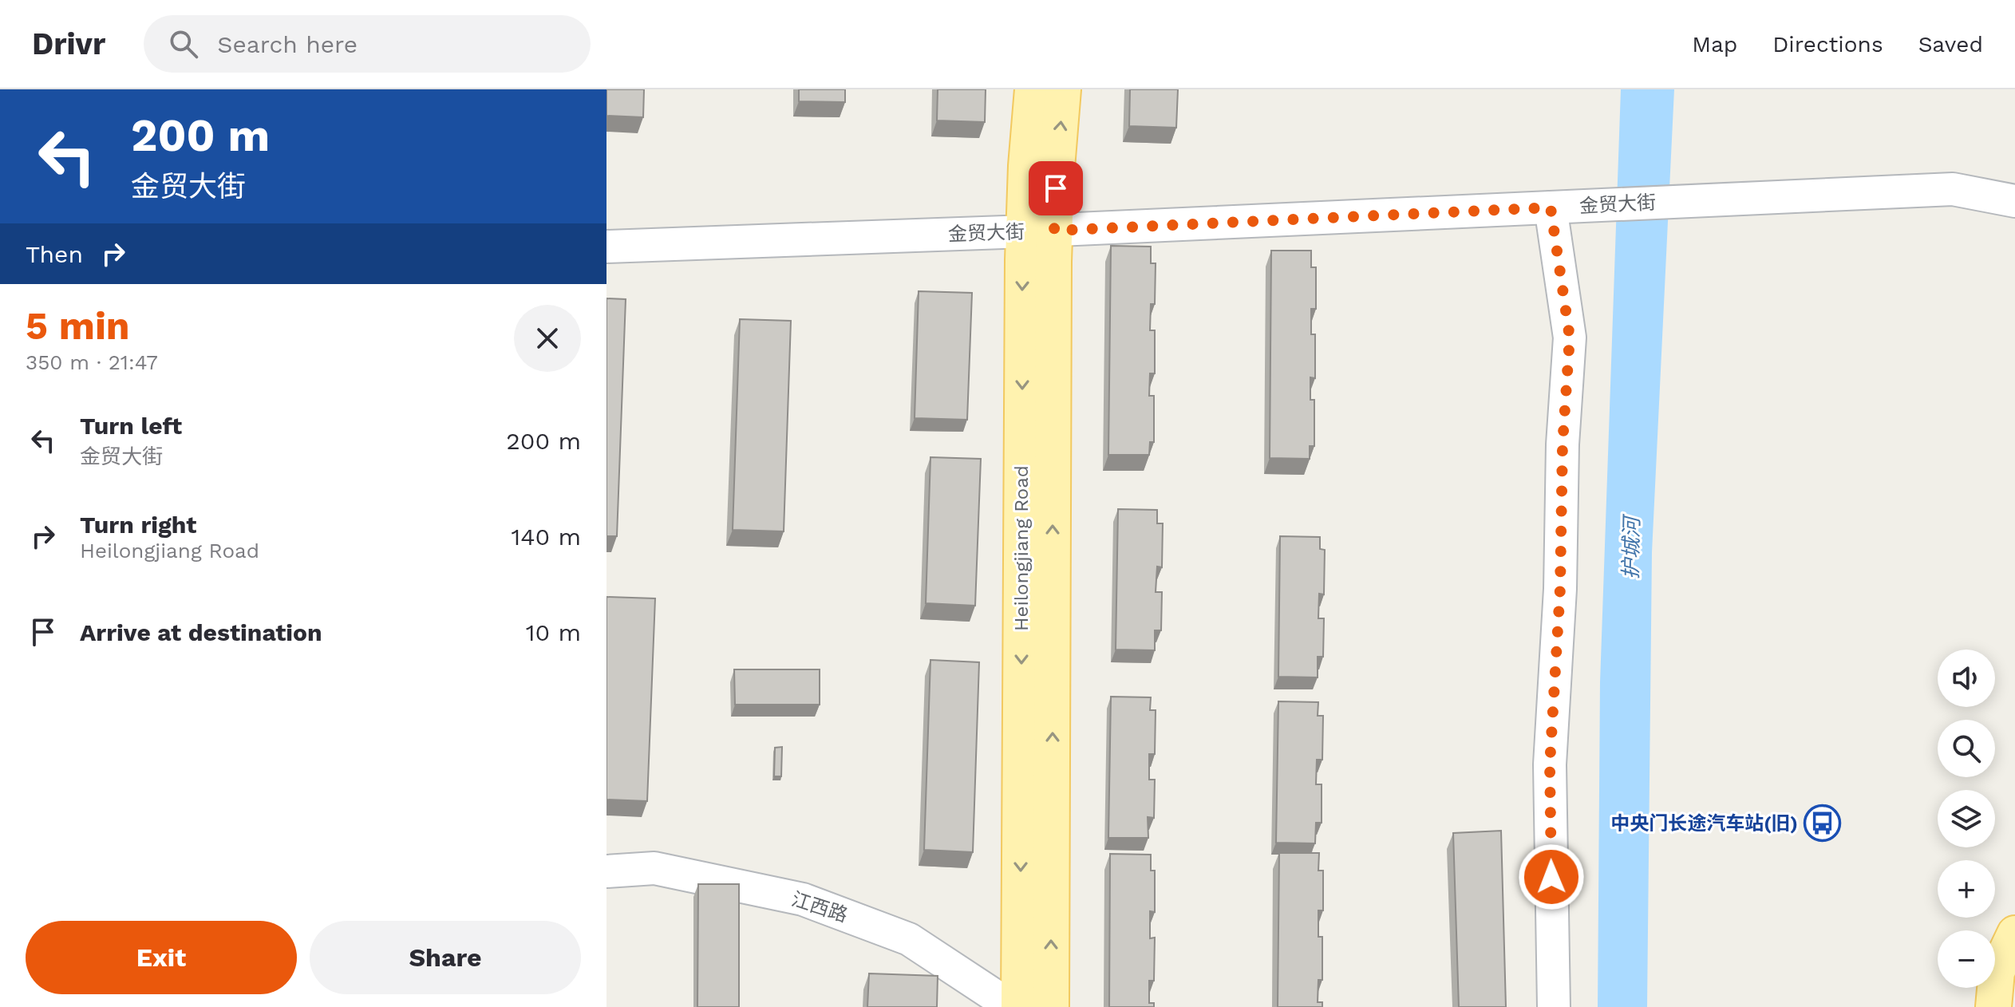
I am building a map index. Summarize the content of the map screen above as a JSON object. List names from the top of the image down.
{
  "streets": {
    "main road": ["Heilongjiang Road"],
    "street": ["金贸大街", "江西路"]
  },
  "crossings": [
    ["金贸大街", "Heilongjiang Road"]
  ],
  "water": ["护城河"],
  "places": {
    "bus stop": ["中央门长途汽车站(旧)"]
  },
  "page": {
    "header": "Drivr",
    "search": "Search here",
    "nav": ["Map", "Directions", "Saved"],
    "turn": ["200 m", "金贸大街"],
    "then": "Then",
    "heading": ["5 min", "350 m · 21:47"],
    "list": [
      {
        "name": "Turn left",
        "note": "金贸大街",
        "value": "200 m"
      },
      {
        "name": "Turn right",
        "note": "Heilongjiang Road",
        "value": "140 m"
      },
      {
        "name": "Arrive at destination",
        "value": "10 m"
      }
    ],
    "map_buttons": ["+", "−"],
    "buttons": ["Exit", "Share"]
  }
}
